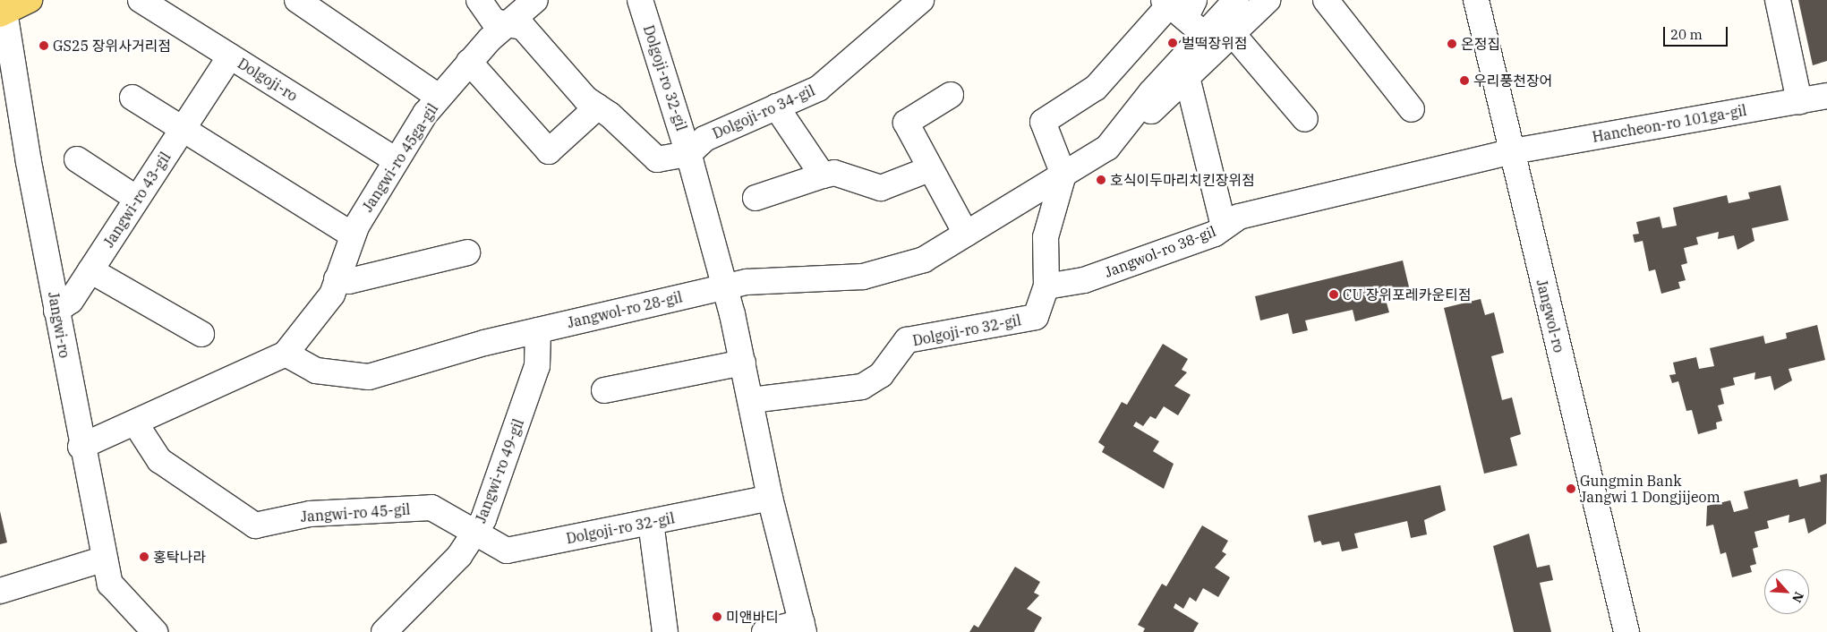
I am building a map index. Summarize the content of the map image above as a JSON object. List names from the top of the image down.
{
  "streets": {
    "street": [
      "Dolgoji-ro 32-gil",
      "Dolgoji-ro",
      "Dolgoji-ro 34-gil",
      "Hancheon-ro 101ga-gil",
      "Jangwi-ro 45ga-gil",
      "Jangwi-ro 43-gil",
      "Jangwol-ro 38-gil",
      "Jangwol-ro 28-gil",
      "Jangwol-ro",
      "Jangwi-ro",
      "Jangwi-ro 49-gil",
      "Jangwi-ro 45-gil"
    ]
  },
  "crossings": [
    ["Dolgoji-ro 32-gil", "Dolgoji-ro 34-gil"],
    ["Dolgoji-ro 32-gil", "Jangwol-ro 38-gil"],
    ["Dolgoji-ro 32-gil", "Jangwol-ro 28-gil"],
    ["Dolgoji-ro 32-gil", "Jangwi-ro 49-gil"],
    ["Dolgoji-ro 32-gil", "Jangwi-ro 45-gil"],
    ["Dolgoji-ro", "Jangwi-ro 45ga-gil"],
    ["Dolgoji-ro", "Jangwi-ro 43-gil"],
    ["Hancheon-ro 101ga-gil", "Jangwol-ro 38-gil"],
    ["Hancheon-ro 101ga-gil", "Jangwol-ro"],
    ["Jangwi-ro 45ga-gil", "Jangwol-ro 28-gil"],
    ["Jangwi-ro 43-gil", "Jangwi-ro"],
    ["Jangwol-ro 38-gil", "Jangwol-ro"],
    ["Jangwol-ro 28-gil", "Jangwi-ro 49-gil"],
    ["Jangwi-ro 49-gil", "Jangwi-ro 45-gil"]
  ],
  "places": [
    "벌떡장위점",
    "온정집",
    "GS25 장위사거리점",
    "우리풍천장어",
    "호식이두마리치킨장위점",
    "CU 장위포레카운티점",
    "Gungmin Bank Jangwi 1 Dongjijeom",
    "홍탁나라",
    "미앤바디"
  ],
  "scale_bar": "20 m",
  "north": "bottom right"
}
